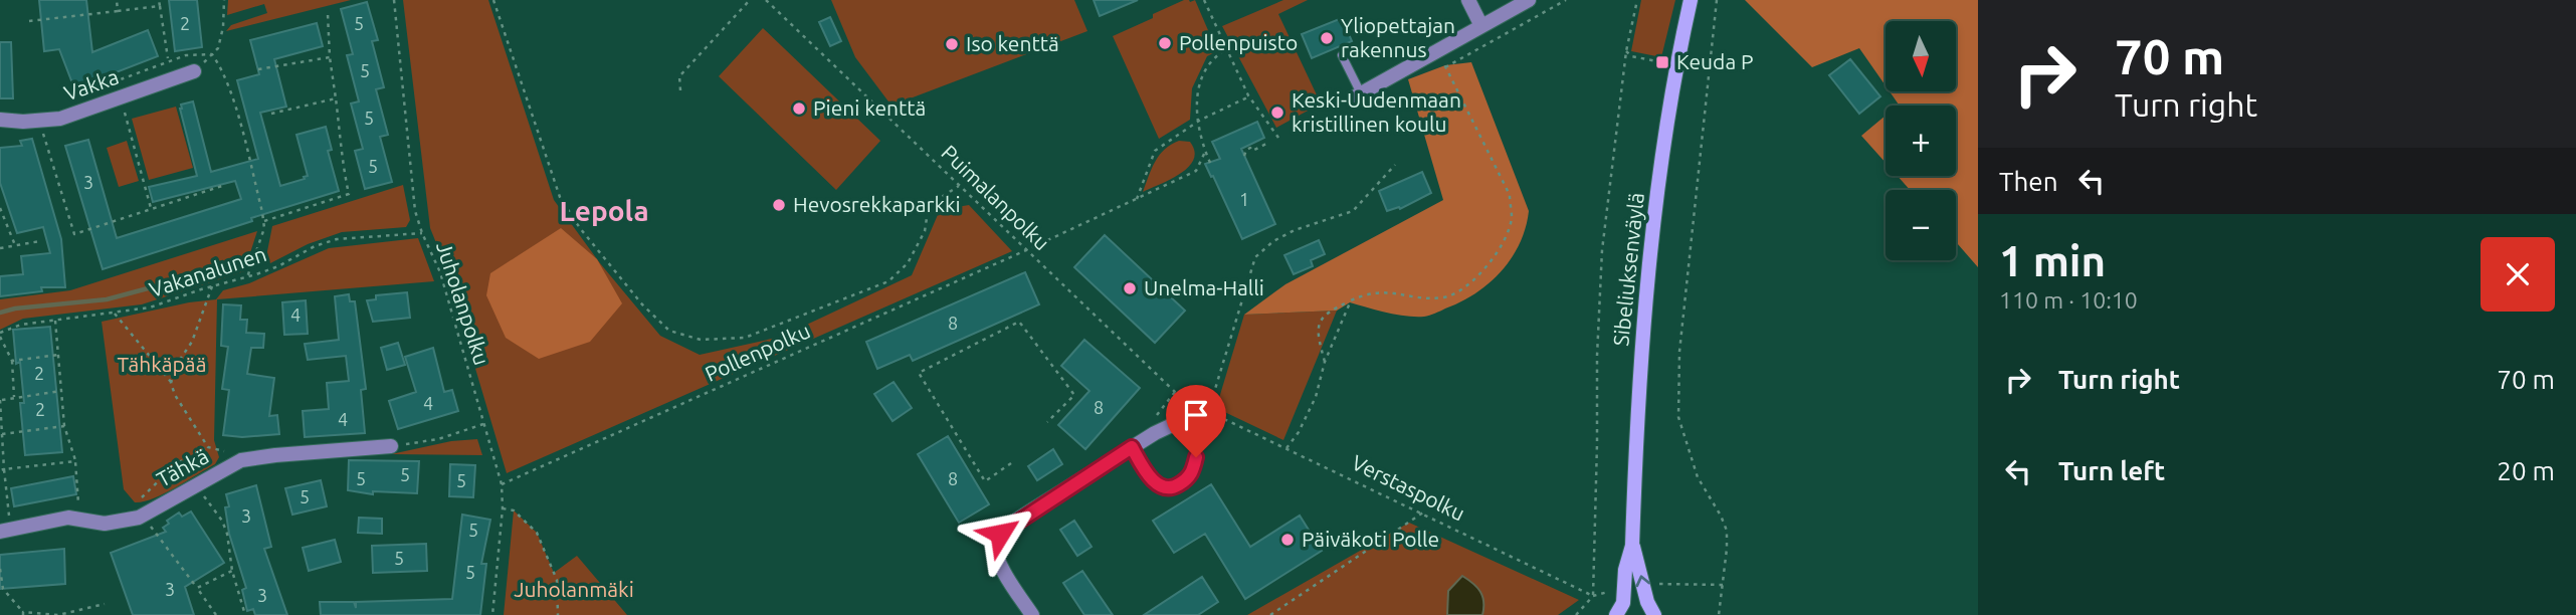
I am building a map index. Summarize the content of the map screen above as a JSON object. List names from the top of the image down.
{
  "streets": {
    "main road": ["Sibeliuksenväylä"],
    "street": ["Vakka", "Tähkä"],
    "path": [
      "Puimalanpolku",
      "Vakanalunen",
      "Juholanpolku",
      "Pollenpolku",
      "Verstaspolku"
    ]
  },
  "crossings": [
    ["Puimalanpolku", "Pollenpolku"],
    ["Puimalanpolku", "Verstaspolku"],
    ["Vakanalunen", "Juholanpolku"],
    ["Juholanpolku", "Pollenpolku"]
  ],
  "districts": ["Lepola"],
  "parks": ["Tähkäpää", "Juholanmäki"],
  "places": {
    "other": [
      "Yliopettajan rakennus",
      "Pollenpuisto",
      "Iso kenttä",
      "Pieni kenttä",
      "Keski-Uudenmaan kristillinen koulu",
      "Hevosrekkaparkki",
      "Unelma-Halli",
      "Päiväkoti Polle"
    ],
    "transit": ["Keuda P"]
  },
  "house_numbers": [
    "2",
    "5",
    "5",
    "5",
    "5",
    "3",
    "1",
    "4",
    "8",
    "2",
    "4",
    "8",
    "2",
    "4",
    "5",
    "5",
    "8",
    "5",
    "5",
    "3",
    "5",
    "5",
    "5",
    "3",
    "3"
  ],
  "north": "bottom",
  "page": {
    "turn": ["70 m", "Turn right"],
    "map_buttons": ["+", "−"],
    "then": "Then",
    "heading": ["1 min", "110 m · 10:10"],
    "list": [
      {
        "name": "Turn right",
        "value": "70 m"
      },
      {
        "name": "Turn left",
        "value": "20 m"
      }
    ]
  }
}
